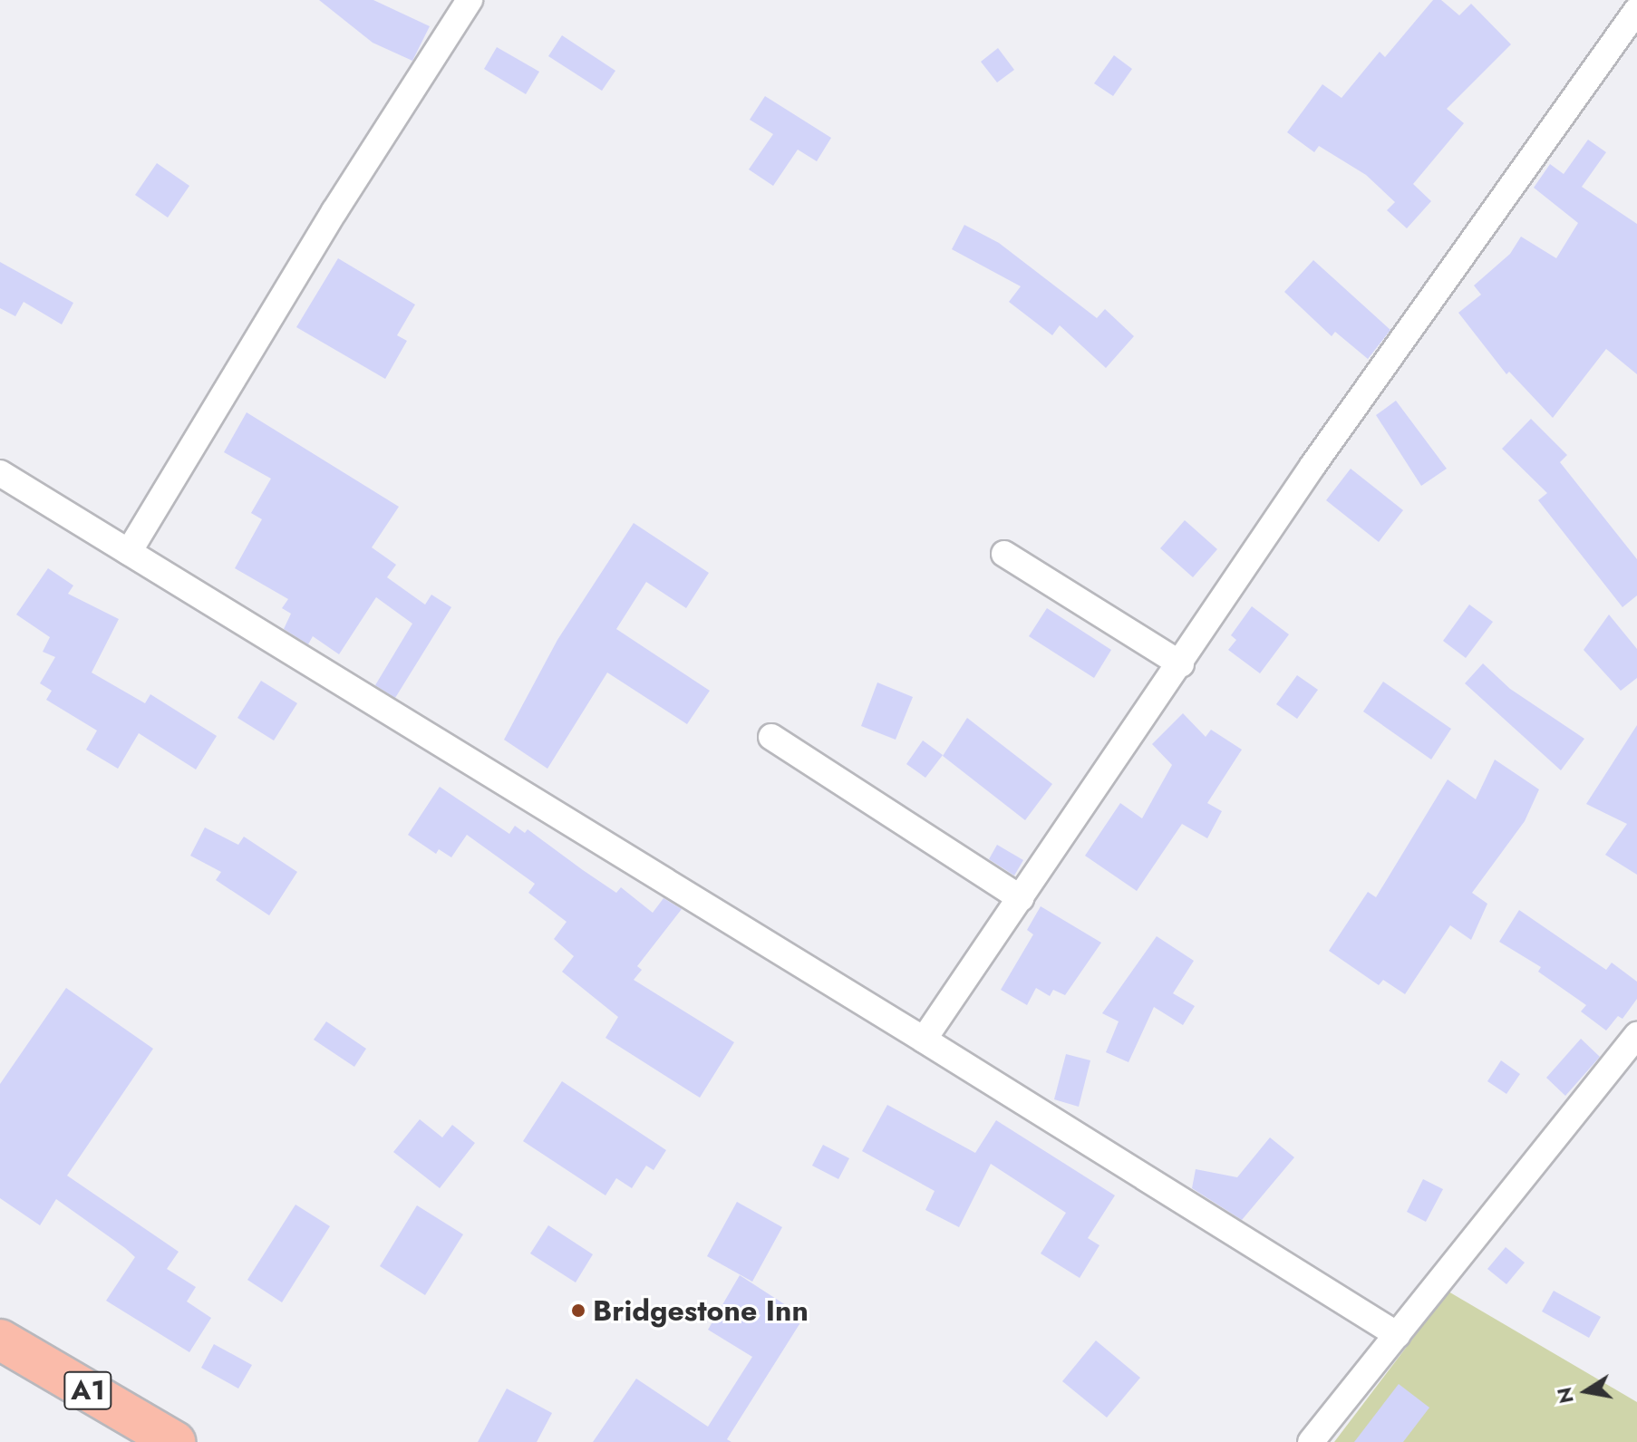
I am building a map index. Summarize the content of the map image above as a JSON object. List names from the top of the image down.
{
  "streets": {
    "highway": ["A1"]
  },
  "places": ["Bridgestone Inn"],
  "north": "left"
}
